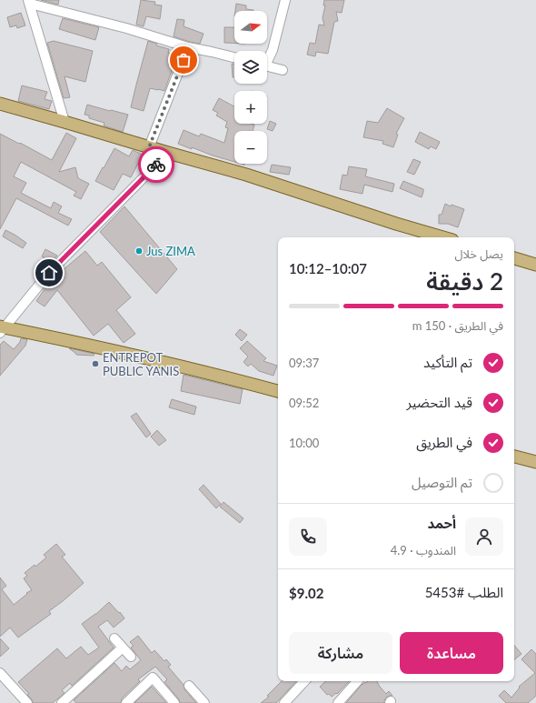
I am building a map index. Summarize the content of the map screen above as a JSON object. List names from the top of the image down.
{
  "places": ["Jus ZIMA", "ENTREPOT PUBLIC YANIS"],
  "north": "right",
  "page": {
    "map_buttons": ["+", "−"],
    "heading": ["2 دقيقة", "يصل خلال", "10:07–10:12"],
    "panel": [
      "أحمد",
      "المندوب · 4.9",
      "الطلب #5453",
      "$9.02"
    ],
    "bar": "في الطريق · 150 m",
    "list": [
      ["تم التأكيد", "09:37"],
      ["قيد التحضير", "09:52"],
      ["في الطريق", "10:00"],
      "تم التوصيل"
    ],
    "buttons": ["مساعدة", "مشاركة"]
  }
}
